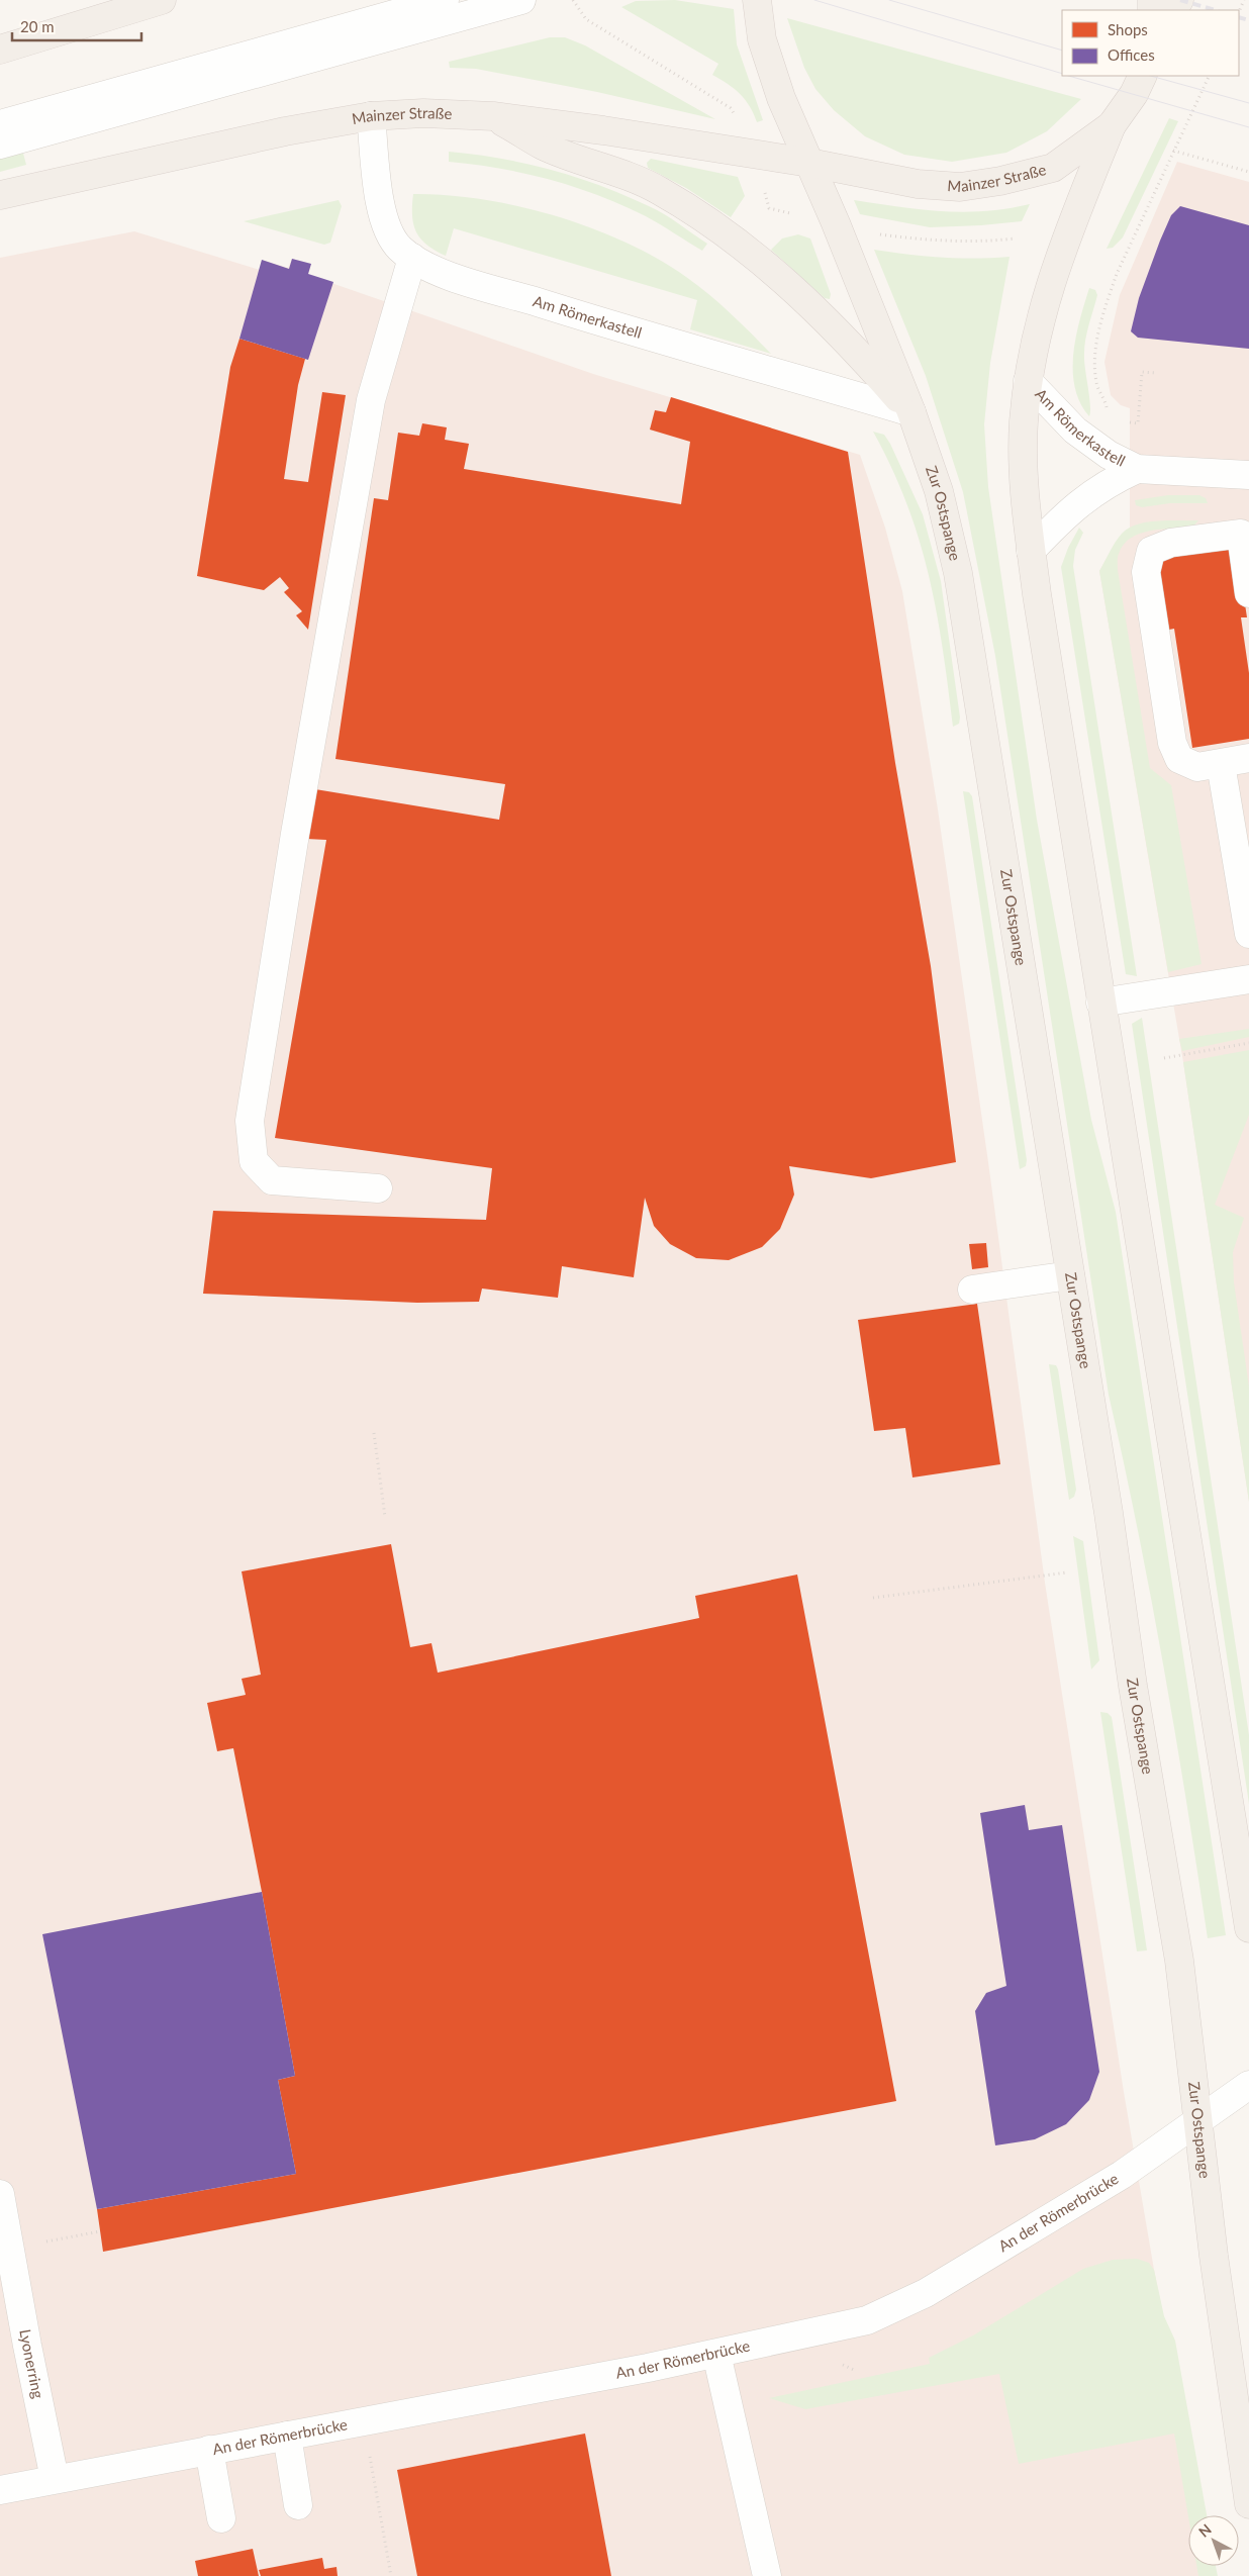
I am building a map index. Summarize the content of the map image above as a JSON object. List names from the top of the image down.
{
  "streets": {
    "main road": ["Mainzer Straße", "Zur Ostspange"],
    "street": ["Am Römerkastell", "An der Römerbrücke", "Lyonerring"]
  },
  "crossings": [
    ["Mainzer Straße", "Am Römerkastell"],
    ["Mainzer Straße", "Zur Ostspange"],
    ["Am Römerkastell", "Zur Ostspange"],
    ["Zur Ostspange", "An der Römerbrücke"],
    ["An der Römerbrücke", "Lyonerring"]
  ],
  "legend": ["Shops", "Offices"],
  "scale_bar": "20 m",
  "north": "top left"
}
